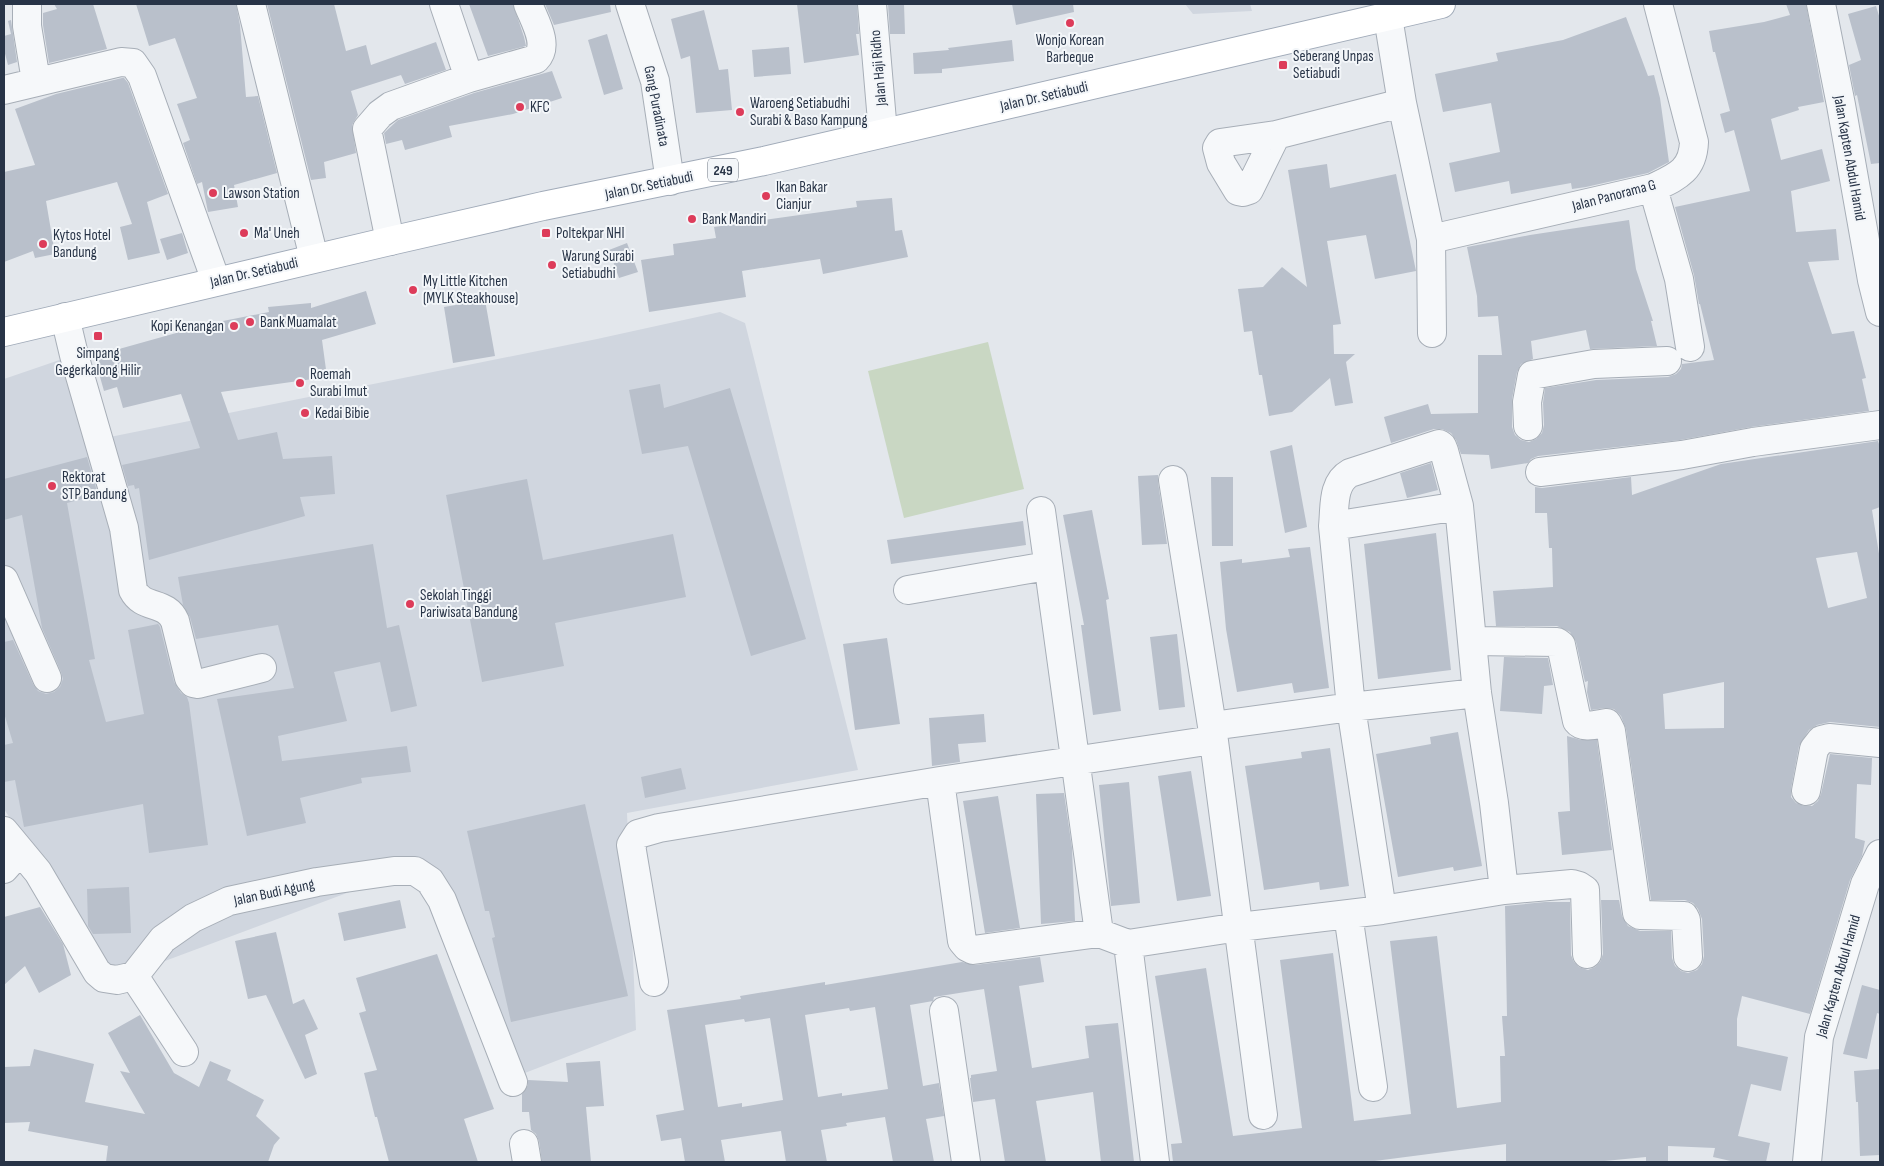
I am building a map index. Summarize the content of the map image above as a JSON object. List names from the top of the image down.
{
  "streets": {
    "main road": ["Jalan Dr. Setiabudi", "249"],
    "street": [
      "Jalan Haji Ridho",
      "Gang Puradinata",
      "Jalan Kapten Abdul Hamid",
      "Jalan Panorama G",
      "Jalan Budi Agung"
    ]
  },
  "crossings": [
    ["Jalan Haji Ridho", "Jalan Dr. Setiabudi"],
    ["Jalan Dr. Setiabudi", "Gang Puradinata"]
  ],
  "places": {
    "other": [
      "Wonjo Korean Barbeque",
      "KFC",
      "Waroeng Setiabudhi Surabi & Baso Kampung",
      "Lawson Station",
      "Ikan Bakar Cianjur",
      "Bank Mandiri",
      "Ma' Uneh",
      "Kytos Hotel Bandung",
      "Warung Surabi Setiabudhi",
      "My Little Kitchen (MYLK Steakhouse)",
      "Bank Muamalat",
      "Kopi Kenangan",
      "Roemah Surabi Imut",
      "Kedai Bibie",
      "Rektorat STP Bandung",
      "Sekolah Tinggi Pariwisata Bandung"
    ],
    "transit": ["Seberang Unpas Setiabudi", "Poltekpar NHI", "Simpang Gegerkalong Hilir"]
  }
}
